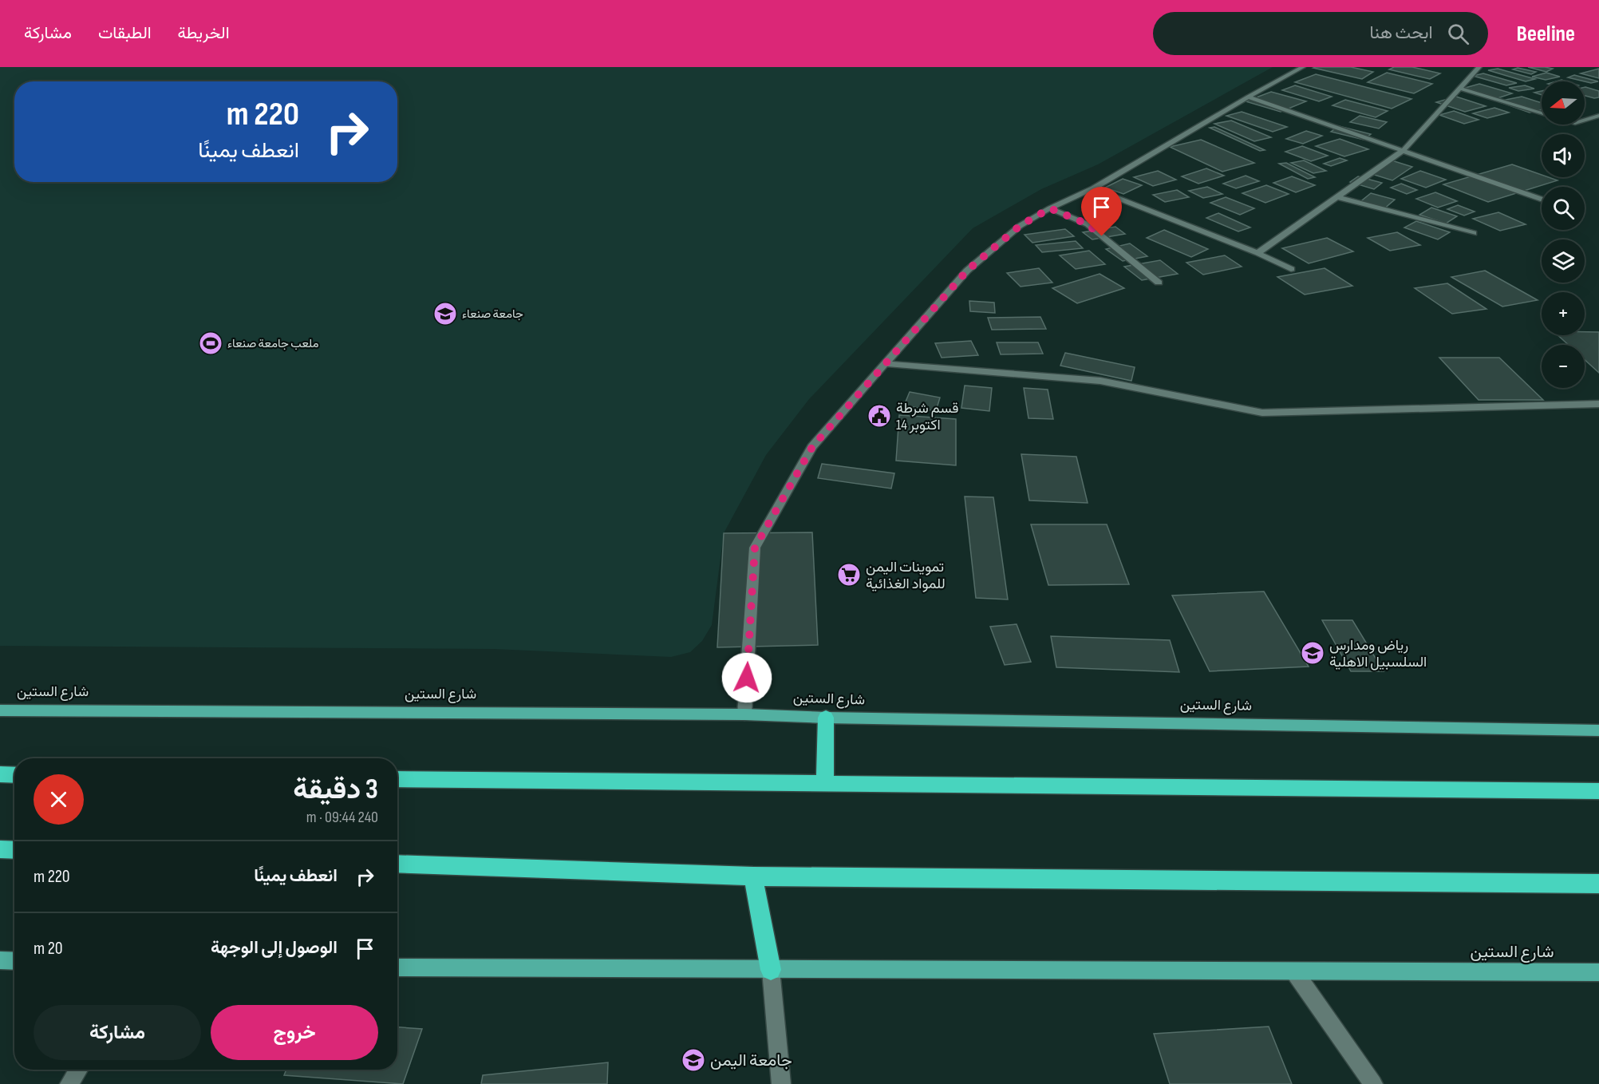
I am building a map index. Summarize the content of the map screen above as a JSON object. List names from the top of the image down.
{
  "streets": {
    "main road": ["شارع الستين"]
  },
  "places": {
    "school or university": ["جامعة صنعاء", "رياض ومدارس السلسبيل الاهلية", "جامعة اليمن"],
    "sports": ["ملعب جامعة صنعاء"],
    "public building": ["قسم شرطة 14 اكتوبر"],
    "supermarket": ["تموينات اليمن للمواد الغذائية"]
  },
  "north": "left",
  "page": {
    "header": "Beeline",
    "search": "ابحث هنا",
    "nav": ["الخريطة", "الطبقات", "مشاركة"],
    "map_buttons": ["+", "−"],
    "turn": ["220 m", "انعطف يمينًا"],
    "heading": ["3 دقيقة", "240 m · 09:44"],
    "list": [
      {
        "name": "انعطف يمينًا",
        "value": "220 m"
      },
      {
        "name": "الوصول إلى الوجهة",
        "value": "20 m"
      }
    ],
    "buttons": ["خروج", "مشاركة"]
  }
}
